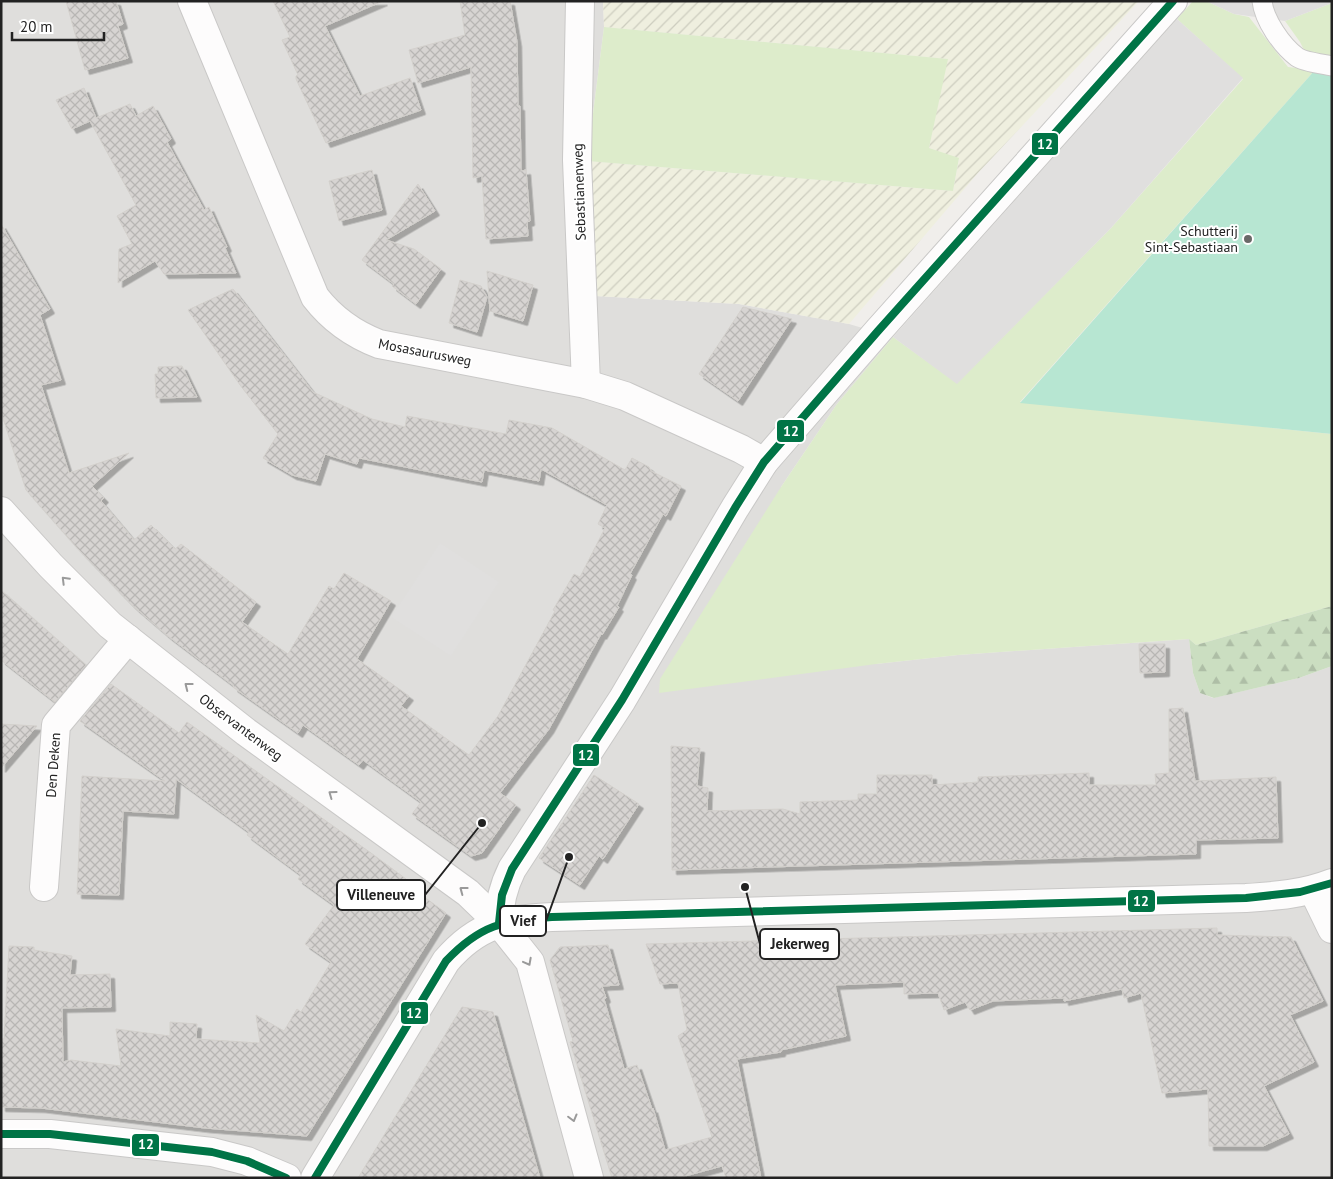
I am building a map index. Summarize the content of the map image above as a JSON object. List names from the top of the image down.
{
  "streets": {
    "street": [
      "Sebastianenweg",
      "Mosasaurusweg",
      "Observantenweg",
      "Den Deken"
    ]
  },
  "crossings": [
    ["Sebastianenweg", "Mosasaurusweg"],
    ["Observantenweg", "Den Deken"]
  ],
  "places": [
    "Schutterij Sint-Sebastiaan",
    "Villeneuve",
    "Vief",
    "Jekerweg"
  ],
  "lines": ["transit line 12"],
  "scale_bar": "20 m"
}
